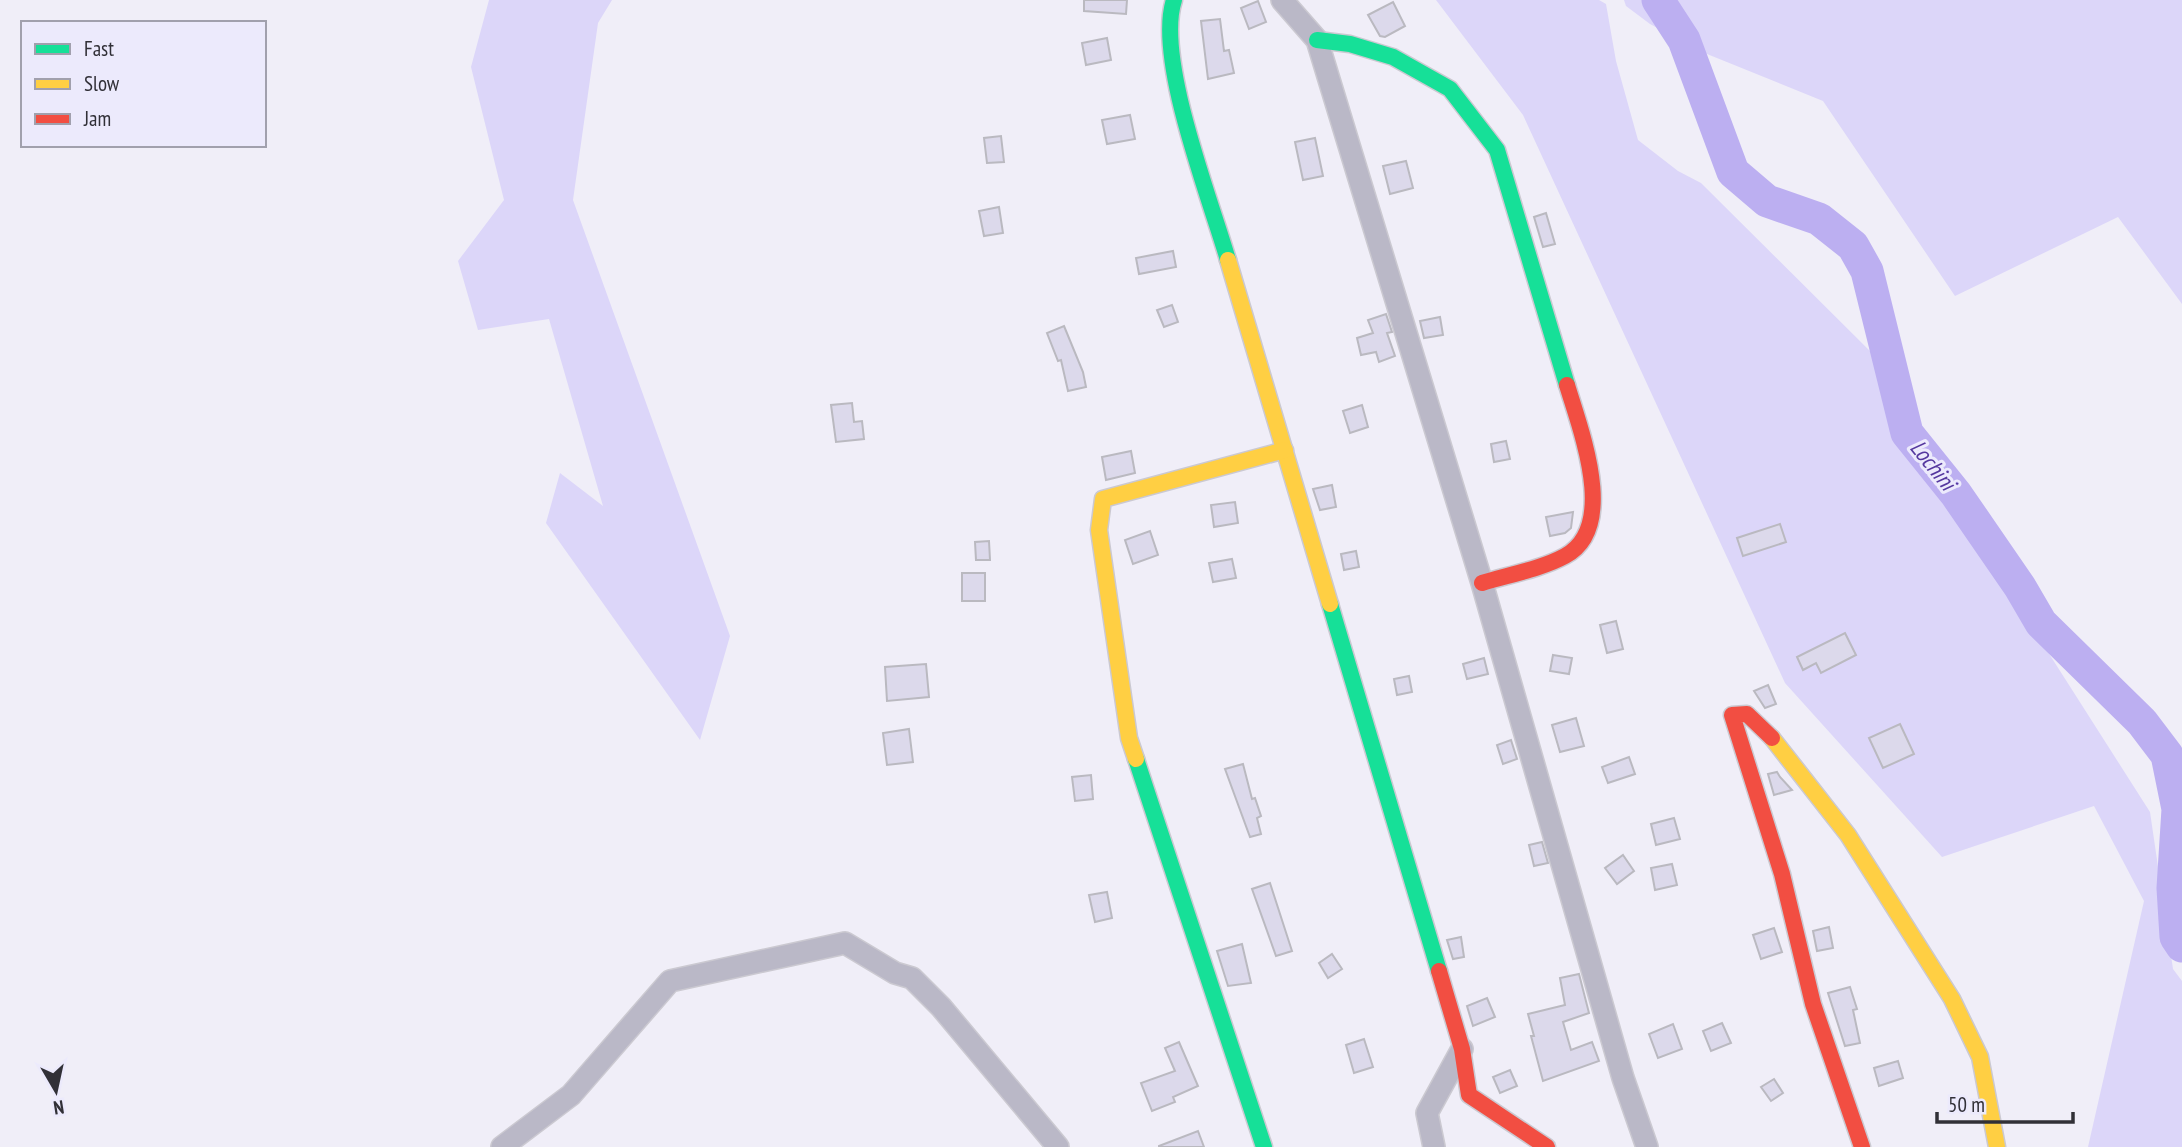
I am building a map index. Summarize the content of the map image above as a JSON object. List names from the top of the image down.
{
  "water": ["Lochini"],
  "legend": ["Fast", "Slow", "Jam"],
  "scale_bar": "50 m",
  "north": "bottom"
}
